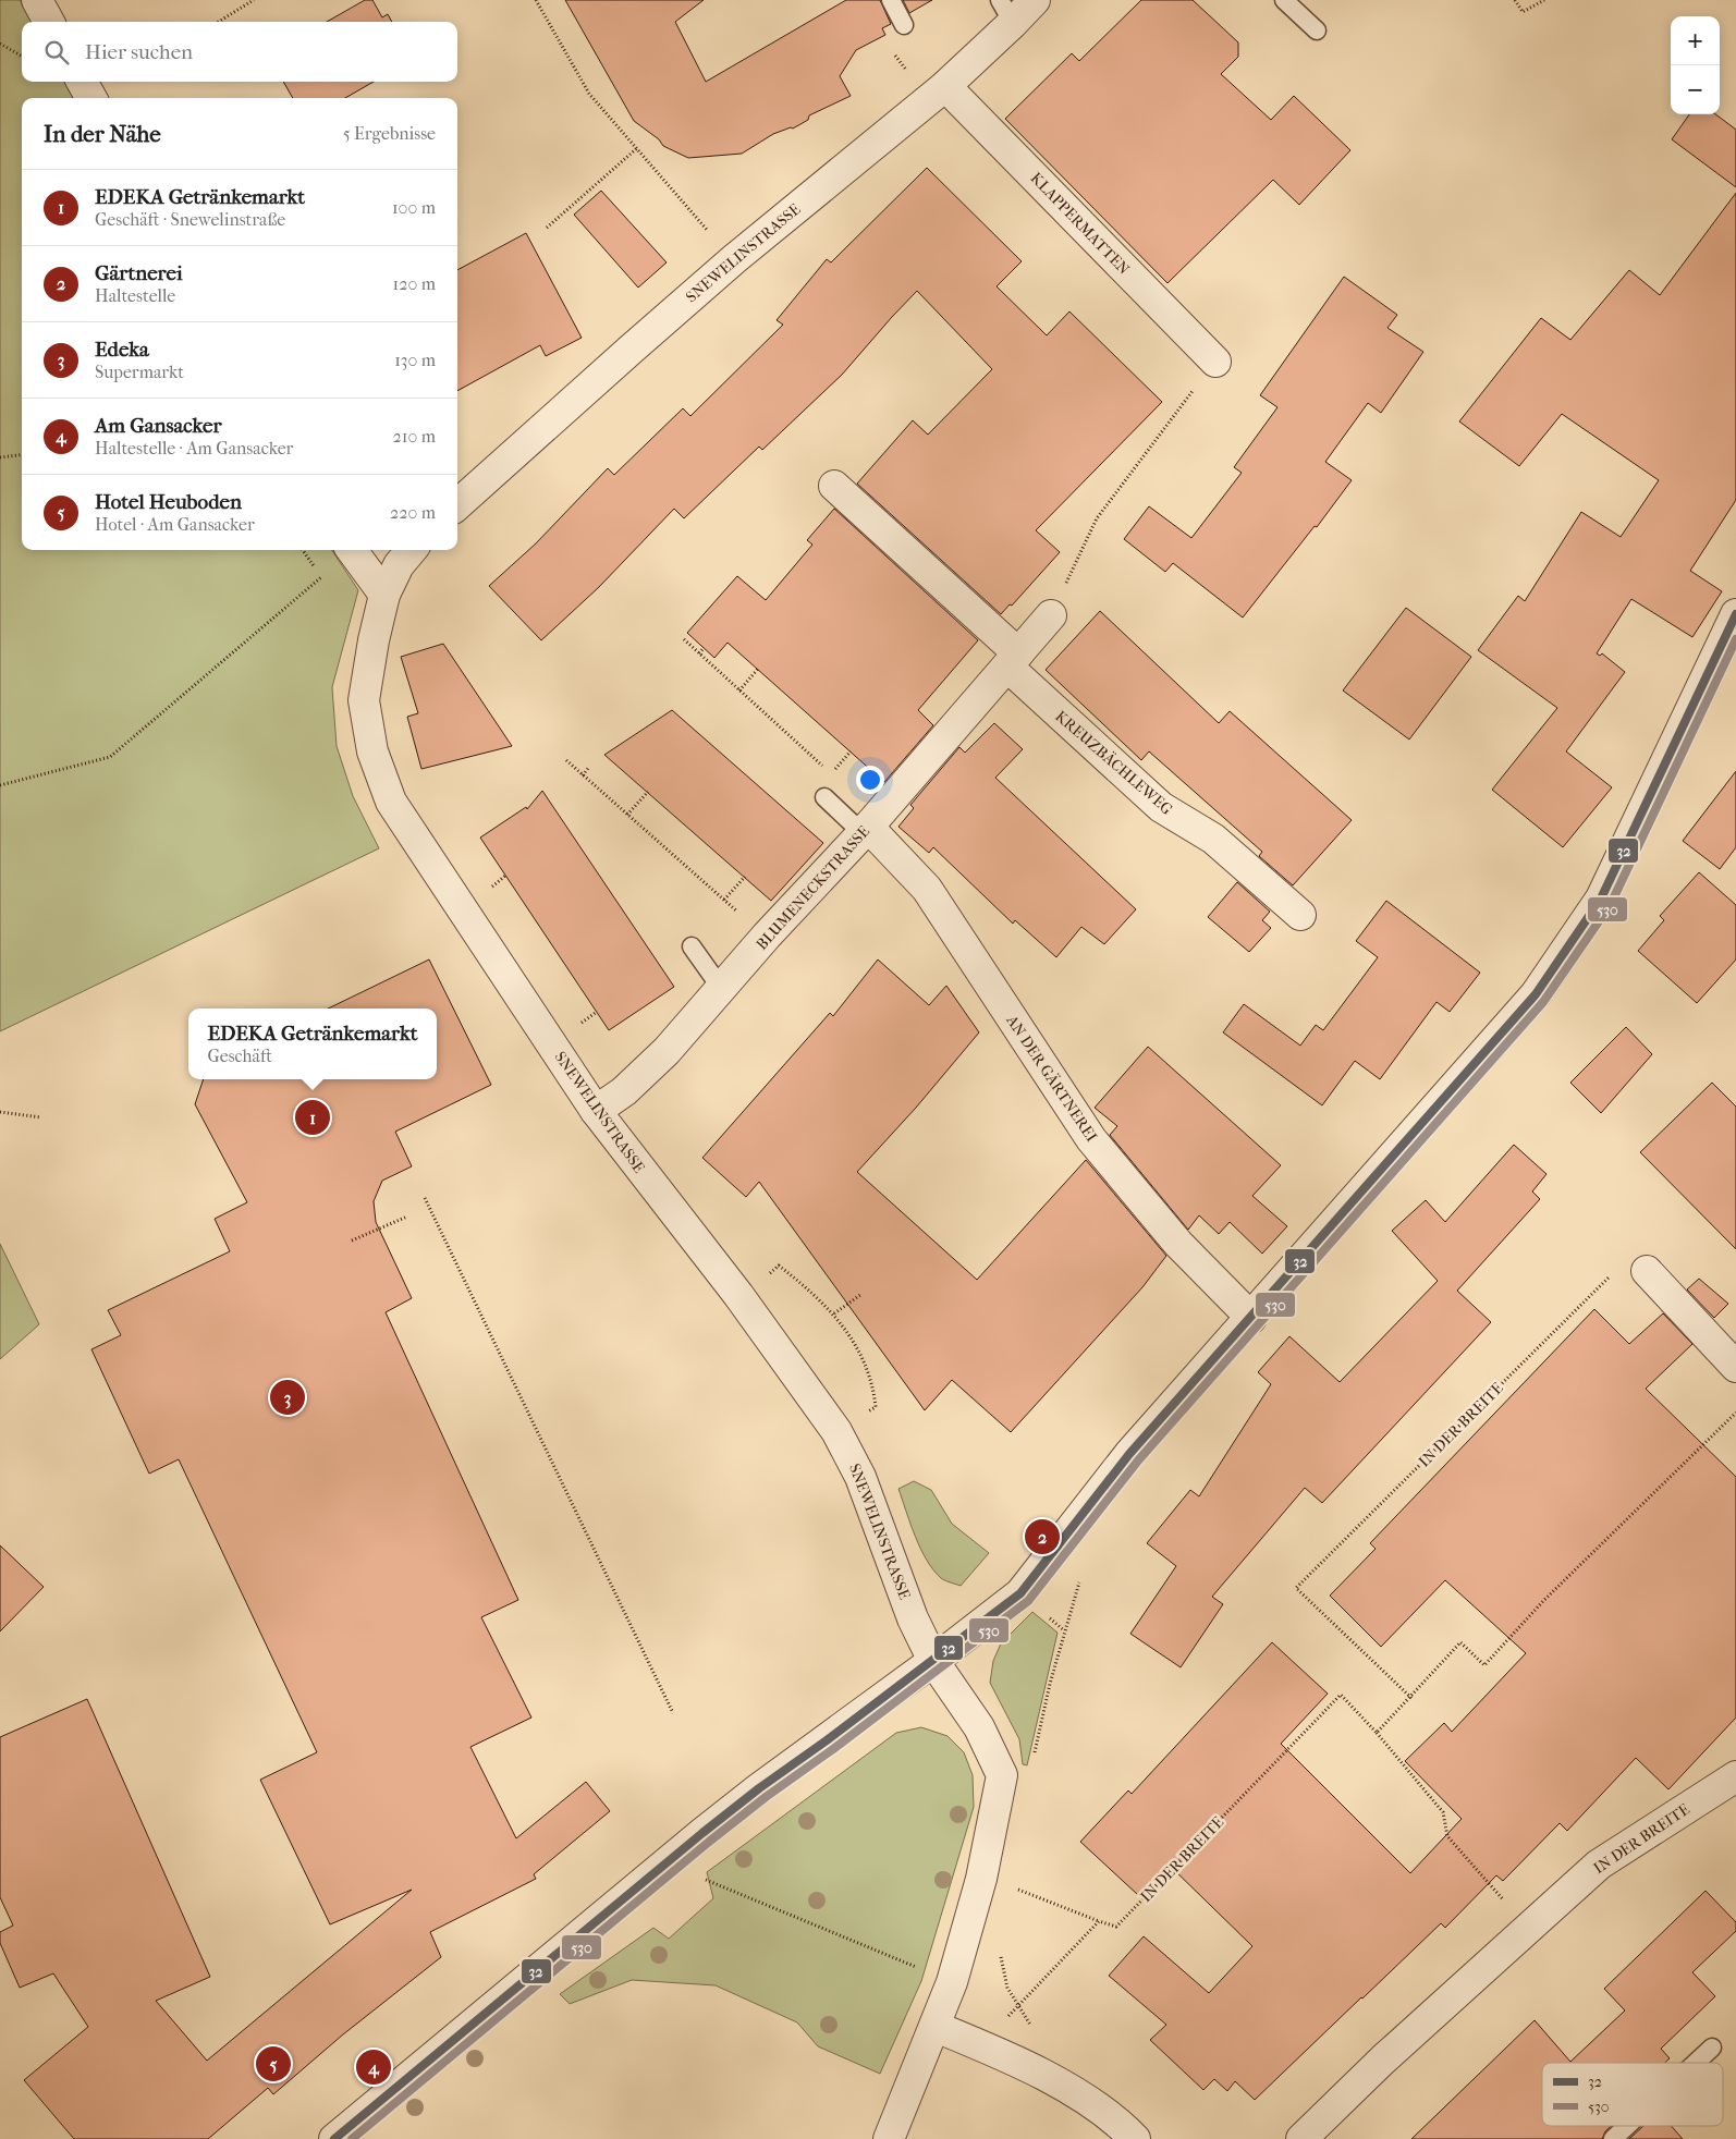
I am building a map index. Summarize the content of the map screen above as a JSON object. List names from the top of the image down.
{
  "streets": {
    "street": [
      "KLAPPERMATTEN",
      "SNEWELINSTRASSE",
      "KREUZBÄCHLEWEG",
      "BLUMENECKSTRASSE",
      "AN DER GÄRTNEREI",
      "IN DER BREITE"
    ]
  },
  "crossings": [
    ["KLAPPERMATTEN", "SNEWELINSTRASSE"],
    ["SNEWELINSTRASSE", "BLUMENECKSTRASSE"],
    ["KREUZBÄCHLEWEG", "BLUMENECKSTRASSE"],
    ["BLUMENECKSTRASSE", "AN DER GÄRTNEREI"]
  ],
  "lines": ["transit line 32", "transit line 530"],
  "legend": ["32", "530"],
  "page": {
    "map_buttons": ["+", "−"],
    "search": "Hier suchen",
    "heading": ["In der Nähe", "5 Ergebnisse"],
    "list": [
      {
        "mark": "1",
        "name": "EDEKA Getränkemarkt",
        "note": "Geschäft · Snewelinstraße",
        "value": "100 m"
      },
      {
        "mark": "2",
        "name": "Gärtnerei",
        "note": "Haltestelle",
        "value": "120 m"
      },
      {
        "mark": "3",
        "name": "Edeka",
        "note": "Supermarkt",
        "value": "130 m"
      },
      {
        "mark": "4",
        "name": "Am Gansacker",
        "note": "Haltestelle · Am Gansacker",
        "value": "210 m"
      },
      {
        "mark": "5",
        "name": "Hotel Heuboden",
        "note": "Hotel · Am Gansacker",
        "value": "220 m"
      }
    ],
    "popup": ["EDEKA Getränkemarkt", "Geschäft"],
    "pins": [
      "1",
      "3",
      "2",
      "5",
      "4"
    ]
  }
}
